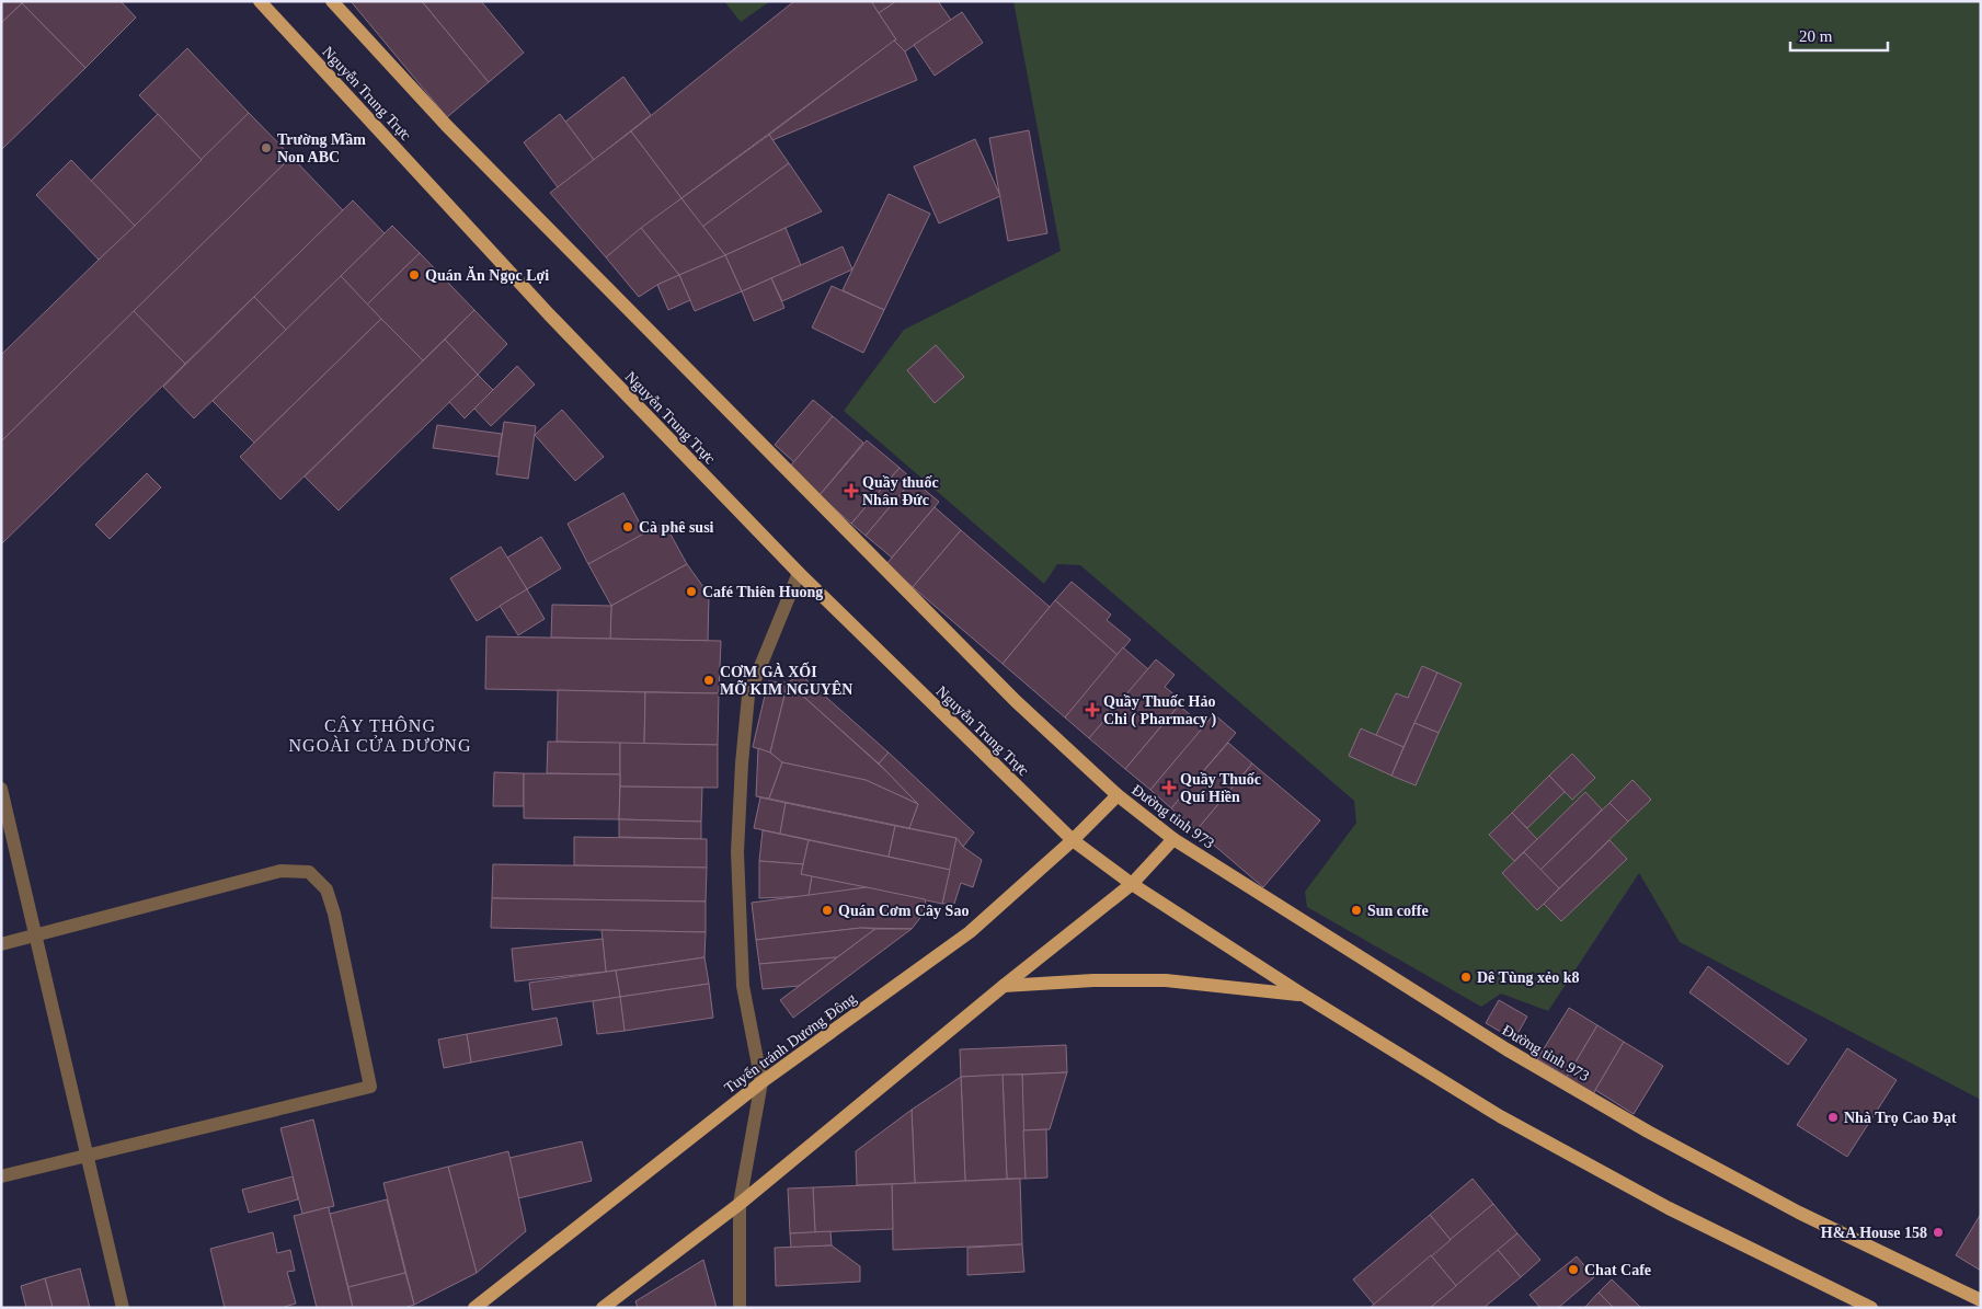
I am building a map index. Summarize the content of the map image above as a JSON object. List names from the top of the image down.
{
  "streets": {
    "main road": ["Nguyễn Trung Trực", "Đường tỉnh 973", "Tuyến tránh Dương Đông"]
  },
  "crossings": [
    ["Nguyễn Trung Trực", "Tuyến tránh Dương Đông"],
    ["Đường tỉnh 973", "Tuyến tránh Dương Đông"]
  ],
  "districts": ["CÂY THÔNG NGOÀI CỬA DƯƠNG"],
  "places": {
    "other": [
      "Trường Mầm Non ABC",
      "Quán Ăn Ngọc Lợi",
      "Cà phê susi",
      "Café Thiên Huong",
      "CƠM GÀ XỐI MỠ KIM NGUYÊN",
      "Quán Cơm Cây Sao",
      "Sun coffe",
      "Dê Tùng xẻo k8",
      "Nhà Trọ Cao Đạt",
      "H&A House 158",
      "Chat Cafe"
    ],
    "health": ["Quầy thuốc Nhân Đức", "Quầy Thuốc Hảo Chi ( Pharmacy )", "Quầy Thuốc Quí Hiền"]
  },
  "scale_bar": "20 m"
}
